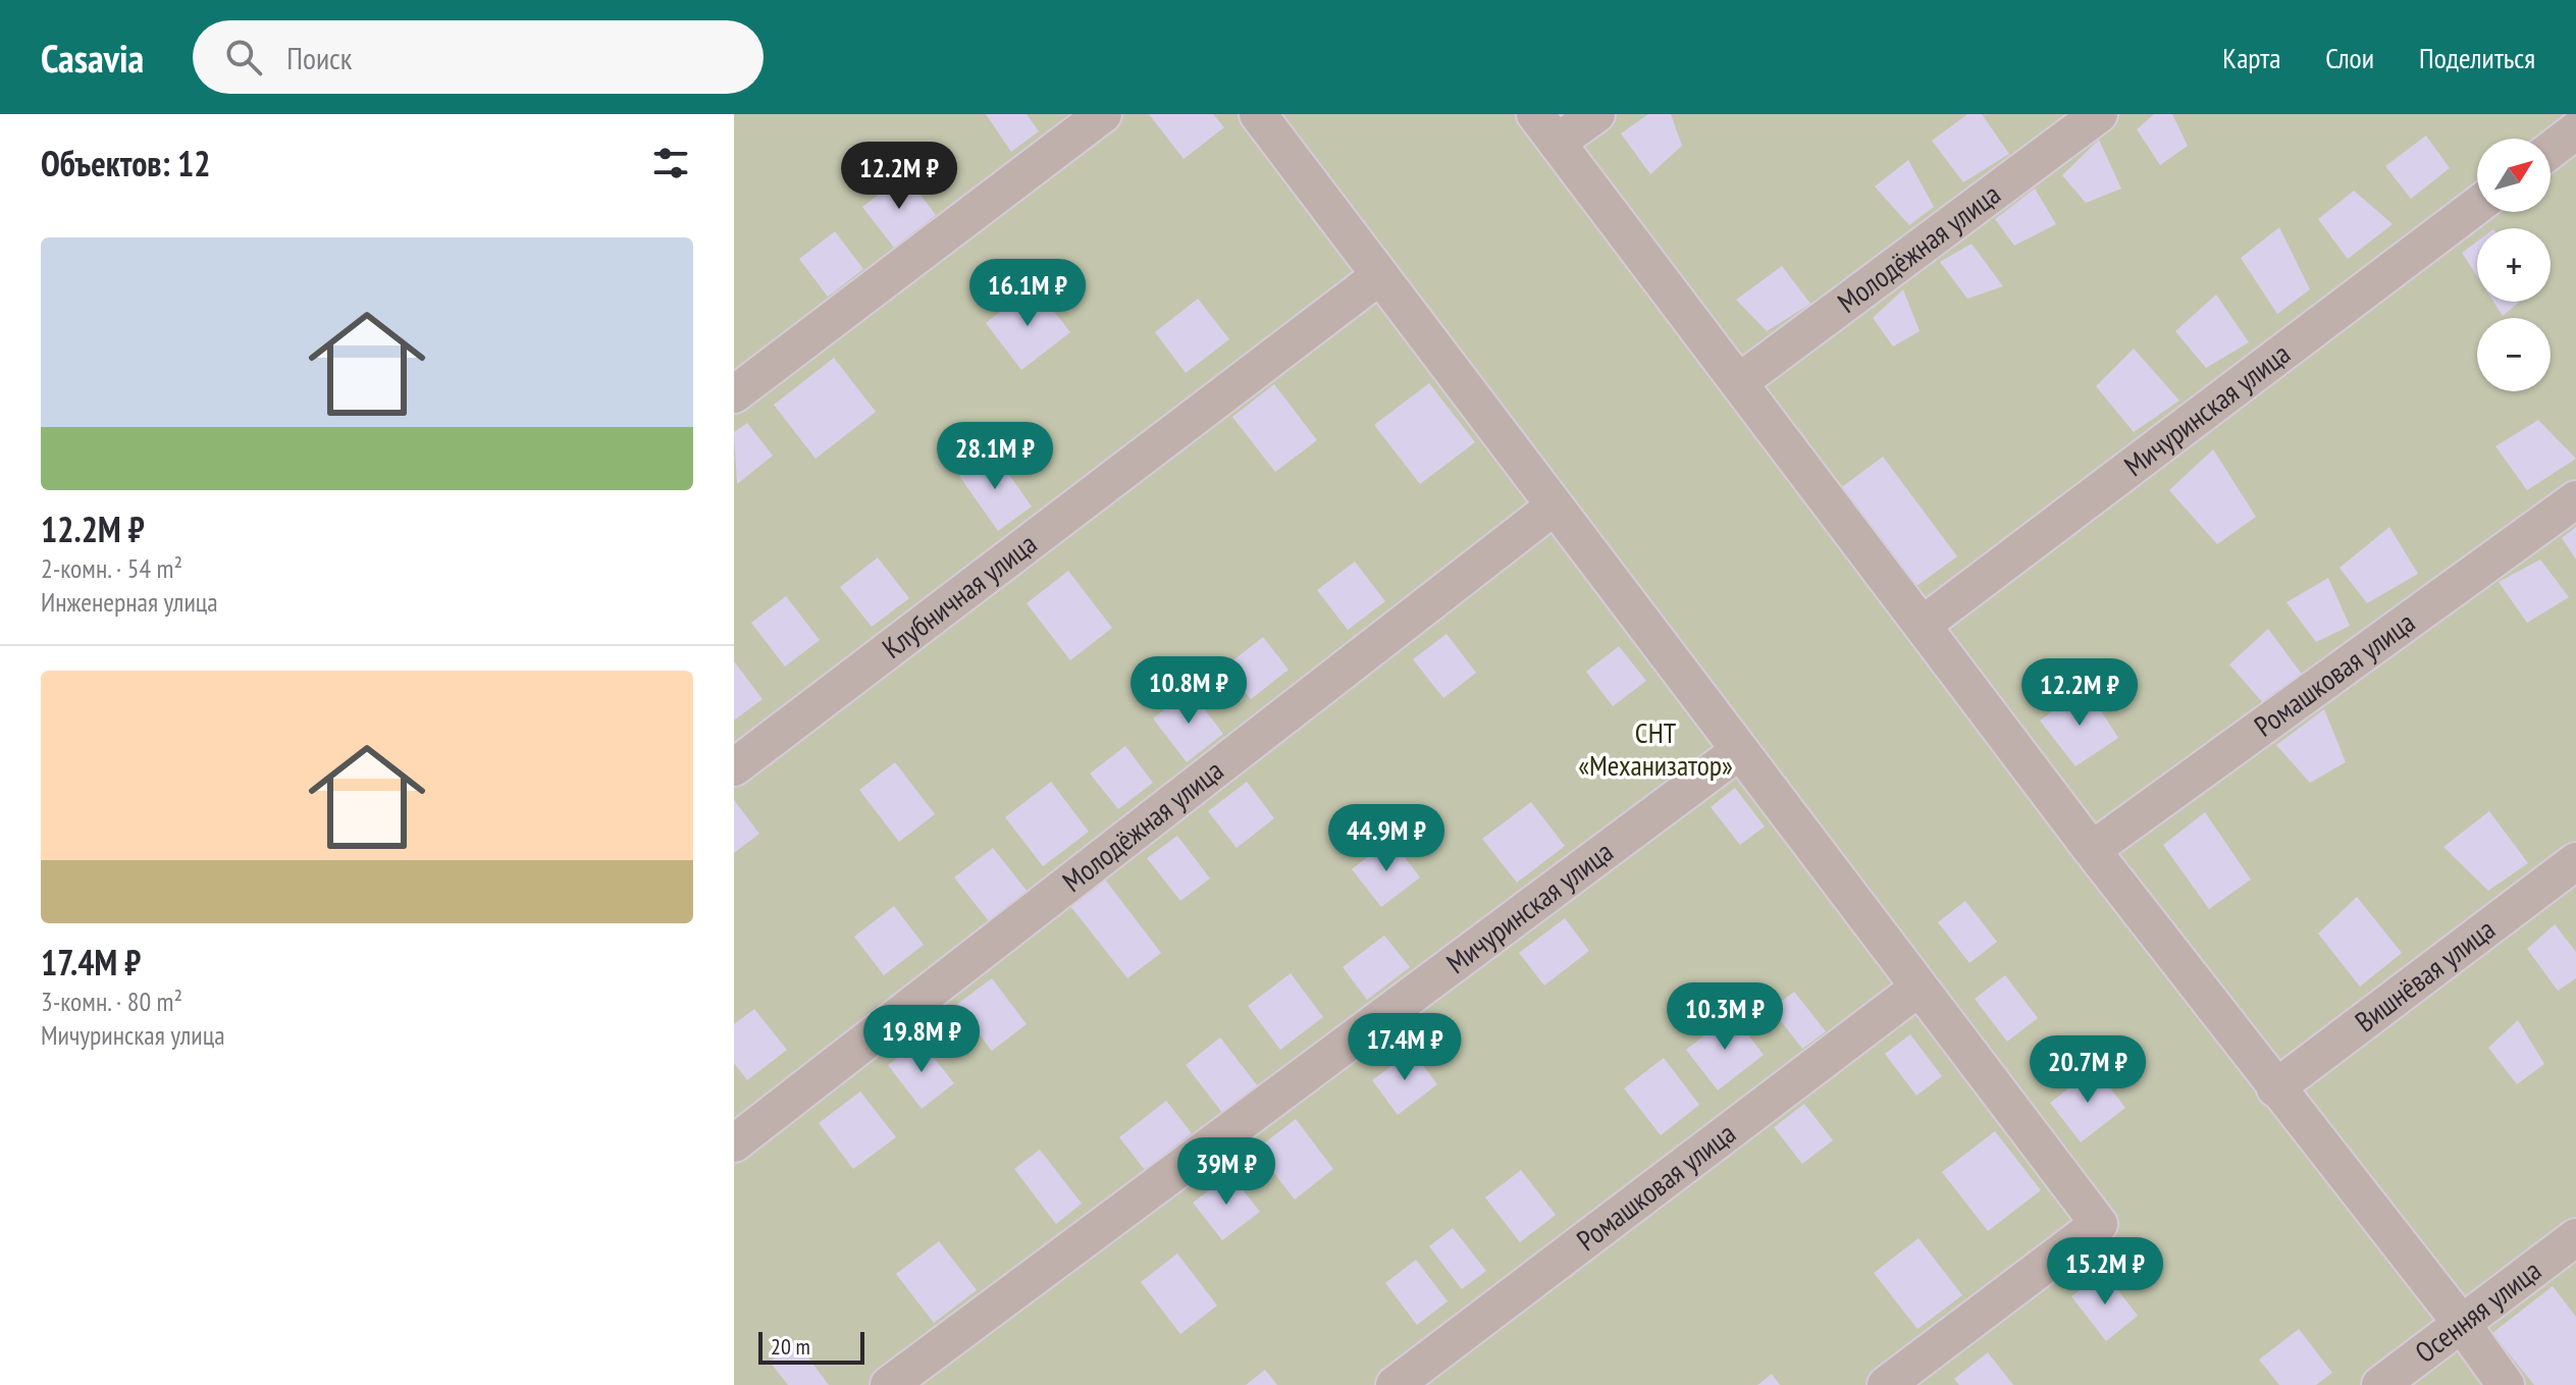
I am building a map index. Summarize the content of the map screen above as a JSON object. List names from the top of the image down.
{
  "streets": {
    "street": [
      "Молодёжная улица",
      "Мичуринская улица",
      "Клубничная улица",
      "Ромашковая улица",
      "Вишнёвая улица",
      "Осенняя улица"
    ]
  },
  "parks": ["СНТ «Механизатор»"],
  "scale_bar": "20 m",
  "north": "top right",
  "page": {
    "header": "Casavia",
    "search": "Поиск",
    "nav": ["Карта", "Слои", "Поделиться"],
    "heading": "Объектов: 12",
    "map_buttons": ["+", "−"],
    "price": [
      "12.2M ₽",
      "16.1M ₽",
      "28.1M ₽",
      "10.8M ₽",
      "12.2M ₽",
      "44.9M ₽",
      "10.3M ₽",
      "19.8M ₽",
      "17.4M ₽",
      "20.7M ₽",
      "39M ₽",
      "15.2M ₽"
    ],
    "list": [
      {
        "name": "12.2M ₽",
        "note": "2-комн. · 54 m² · Инженерная улица"
      },
      {
        "name": "17.4M ₽",
        "note": "3-комн. · 80 m² · Мичуринская улица"
      }
    ],
    "scale": "20 m"
  }
}
